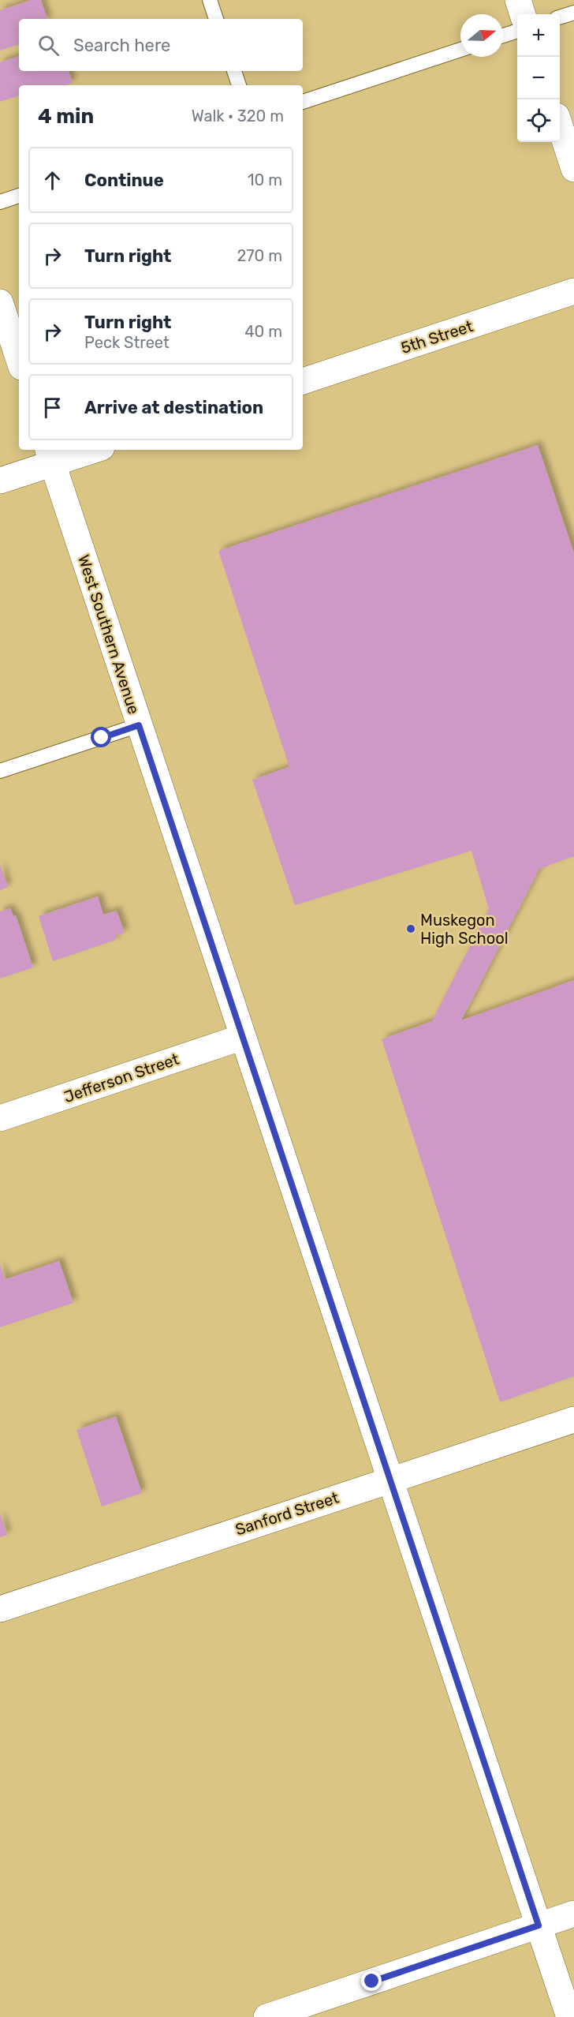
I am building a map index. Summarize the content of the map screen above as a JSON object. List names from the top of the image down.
{
  "streets": {
    "street": [
      "5th Street",
      "West Southern Avenue",
      "Jefferson Street",
      "Sanford Street"
    ]
  },
  "crossings": [
    ["West Southern Avenue", "Jefferson Street"],
    ["West Southern Avenue", "Sanford Street"]
  ],
  "places": ["Muskegon High School"],
  "north": "right",
  "page": {
    "map_buttons": ["+", "−"],
    "search": "Search here",
    "heading": ["4 min", "Walk · 320 m"],
    "list": [
      ["Continue", "10 m"],
      ["Turn right", "270 m"],
      ["Turn right", "Peck Street", "40 m"],
      "Arrive at destination"
    ]
  }
}
